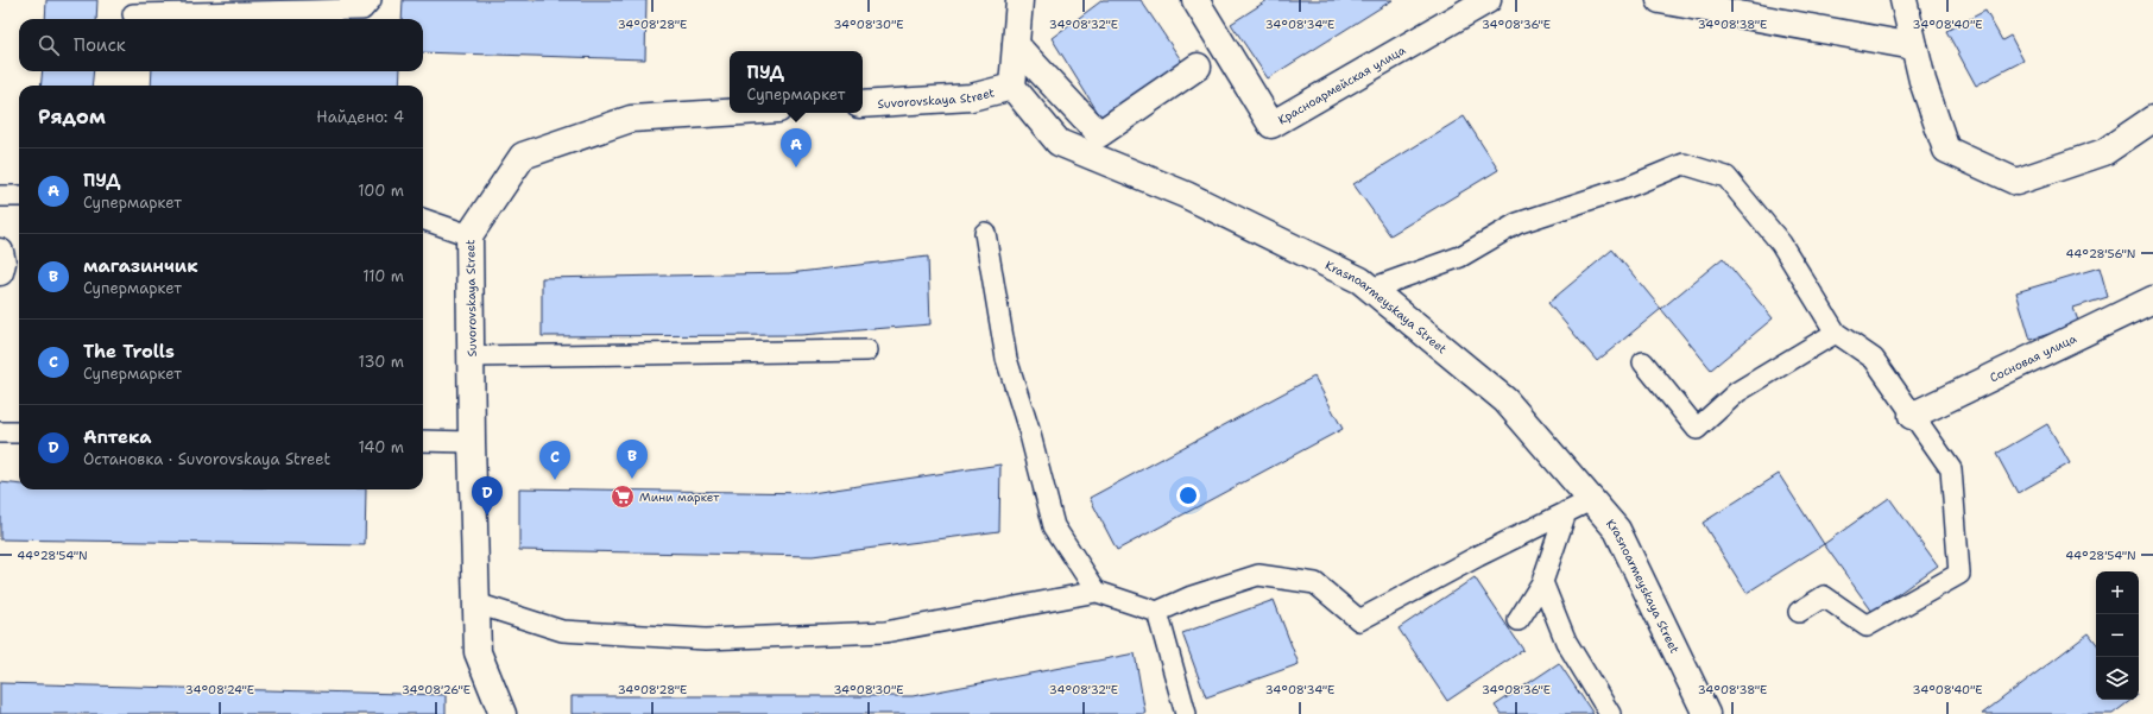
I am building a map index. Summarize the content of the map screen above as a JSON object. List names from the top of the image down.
{
  "streets": {
    "street": [
      "Красноармейская улица",
      "Suvorovskaya Street",
      "Krasnoarmeyskaya Street",
      "Сосновая улица"
    ]
  },
  "crossings": [
    ["Suvorovskaya Street", "Krasnoarmeyskaya Street"]
  ],
  "places": {
    "supermarket": ["Мини маркет"]
  },
  "page": {
    "search": "Поиск",
    "popup": ["ПУД", "Супермаркет"],
    "heading": ["Рядом", "Найдено: 4"],
    "pins": [
      "A",
      "B",
      "C",
      "D"
    ],
    "list": [
      {
        "mark": "A",
        "name": "ПУД",
        "note": "Супермаркет",
        "value": "100 m"
      },
      {
        "mark": "B",
        "name": "магазинчик",
        "note": "Супермаркет",
        "value": "110 m"
      },
      {
        "mark": "C",
        "name": "The Trolls",
        "note": "Супермаркет",
        "value": "130 m"
      },
      {
        "mark": "D",
        "name": "Аптека",
        "note": "Остановка · Suvorovskaya Street",
        "value": "140 m"
      }
    ],
    "map_buttons": ["+", "−"]
  },
  "coordinates": [
    "34°08'28\"E",
    "34°08'30\"E",
    "34°08'32\"E",
    "34°08'34\"E",
    "34°08'36\"E",
    "34°08'38\"E",
    "34°08'40\"E",
    "44°28'56\"N",
    "44°28'54\"N",
    "34°08'24\"E",
    "34°08'26\"E"
  ]
}
